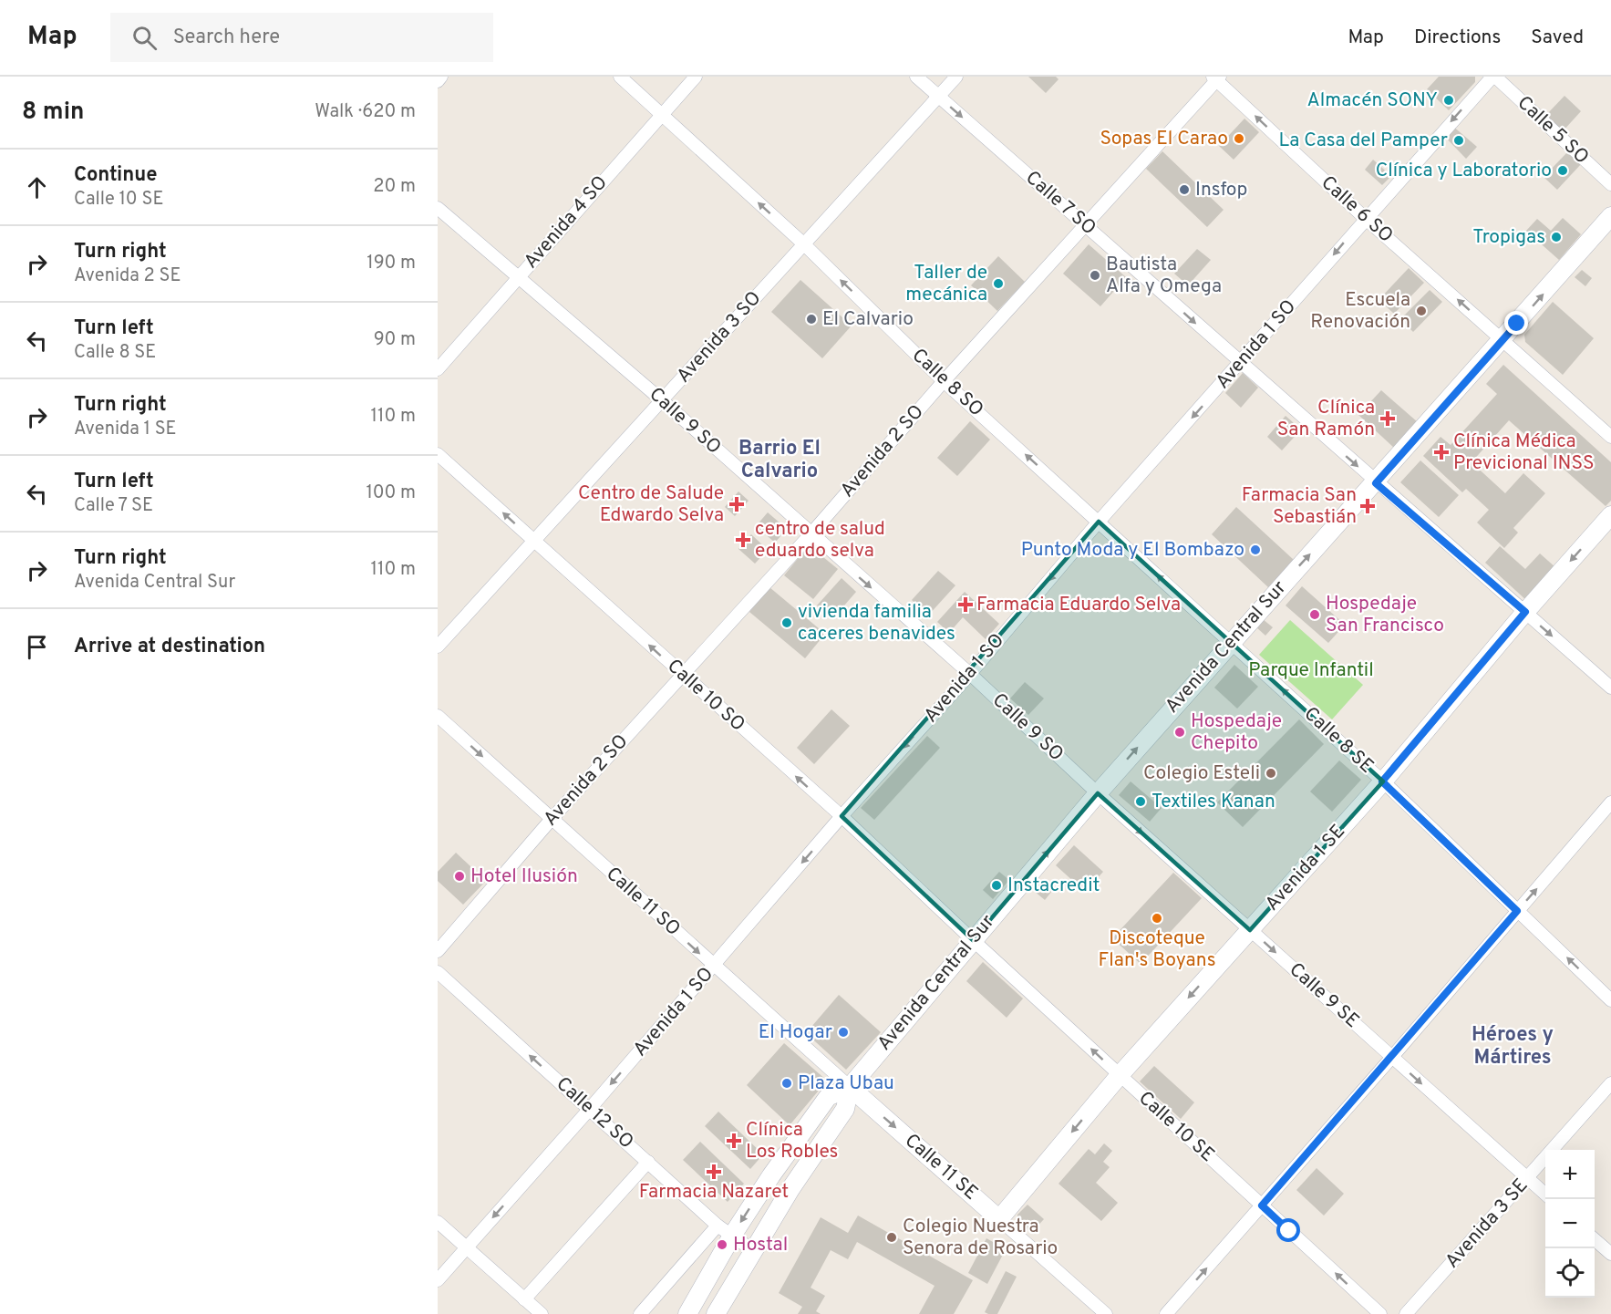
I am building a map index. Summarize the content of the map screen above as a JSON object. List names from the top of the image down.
{
  "streets": {
    "street": [
      "Calle 5 SO",
      "Calle 7 SO",
      "Calle 6 SO",
      "Avenida 4 SO",
      "Avenida 3 SO",
      "Avenida 1 SO",
      "Calle 8 SO",
      "Calle 9 SO",
      "Avenida 2 SO",
      "Avenida Central Sur",
      "Calle 10 SO",
      "Calle 8 SE",
      "Avenida 1 SE",
      "Calle 11 SO",
      "Calle 9 SE",
      "Calle 12 SO",
      "Calle 10 SE",
      "Calle 11 SE",
      "Avenida 3 SE"
    ]
  },
  "crossings": [
    ["Calle 5 SO", "Avenida 1 SO"],
    ["Calle 7 SO", "Avenida 3 SO"],
    ["Calle 7 SO", "Avenida 1 SO"],
    ["Calle 7 SO", "Avenida 2 SO"],
    ["Calle 7 SO", "Avenida Central Sur"],
    ["Calle 7 SO", "Avenida 1 SE"],
    ["Calle 6 SO", "Avenida 1 SO"],
    ["Calle 6 SO", "Avenida 2 SO"],
    ["Calle 6 SO", "Avenida Central Sur"],
    ["Avenida 4 SO", "Calle 8 SO"],
    ["Avenida 4 SO", "Calle 9 SO"],
    ["Avenida 3 SO", "Calle 8 SO"],
    ["Avenida 3 SO", "Calle 9 SO"],
    ["Avenida 3 SO", "Calle 10 SO"],
    ["Avenida 1 SO", "Calle 8 SO"],
    ["Avenida 1 SO", "Calle 9 SO"],
    ["Avenida 1 SO", "Calle 10 SO"],
    ["Avenida 1 SO", "Calle 11 SO"],
    ["Avenida 1 SO", "Calle 12 SO"],
    ["Calle 8 SO", "Avenida 2 SO"],
    ["Calle 8 SO", "Avenida Central Sur"],
    ["Calle 8 SO", "Calle 8 SE"],
    ["Calle 9 SO", "Avenida 2 SO"],
    ["Calle 9 SO", "Avenida Central Sur"],
    ["Calle 9 SO", "Calle 9 SE"],
    ["Avenida 2 SO", "Calle 10 SO"],
    ["Avenida 2 SO", "Calle 11 SO"],
    ["Avenida Central Sur", "Calle 10 SO"],
    ["Avenida Central Sur", "Calle 8 SE"],
    ["Avenida Central Sur", "Calle 11 SO"],
    ["Avenida Central Sur", "Calle 9 SE"],
    ["Avenida Central Sur", "Calle 12 SO"],
    ["Avenida Central Sur", "Calle 10 SE"],
    ["Avenida Central Sur", "Calle 11 SE"],
    ["Calle 10 SO", "Calle 10 SE"],
    ["Calle 8 SE", "Avenida 1 SE"],
    ["Avenida 1 SE", "Calle 9 SE"],
    ["Avenida 1 SE", "Calle 10 SE"],
    ["Avenida 1 SE", "Calle 11 SE"],
    ["Calle 11 SO", "Calle 11 SE"],
    ["Calle 9 SE", "Avenida 3 SE"]
  ],
  "one_way": [
    "Calle 7 SO",
    "Calle 6 SO",
    "Avenida 1 SO",
    "Calle 8 SO",
    "Calle 10 SO",
    "Calle 8 SE",
    "Avenida 1 SE",
    "Calle 11 SO",
    "Calle 9 SE",
    "Calle 12 SO",
    "Calle 10 SE",
    "Calle 11 SE"
  ],
  "districts": ["Barrio El Calvario", "Héroes y Mártires"],
  "parks": ["Parque Infantil"],
  "places": {
    "other": [
      "Almacén SONY",
      "Sopas El Carao",
      "La Casa del Pamper",
      "Clínica y Laboratorio",
      "Insfop",
      "Tropigas",
      "Bautista Alfa y Omega",
      "Taller de mecánica",
      "Escuela Renovación",
      "El Calvario",
      "Punto Moda y El Bombazo",
      "Hospedaje San Francisco",
      "vivienda familia caceres benavides",
      "Hospedaje Chepito",
      "Colegio Esteli",
      "Textiles Kanan",
      "Hotel Ilusión",
      "Instacredit",
      "Discoteque Flan's Boyans",
      "El Hogar",
      "Plaza Ubau",
      "Colegio Nuestra Senora de Rosario",
      "Hostal"
    ],
    "health": [
      "Clínica San Ramón",
      "Clínica Médica Previcional INSS",
      "Centro de Salude Edwardo Selva",
      "Farmacia San Sebastián",
      "centro de salud eduardo selva",
      "Farmacia Eduardo Selva",
      "Clínica Los Robles",
      "Farmacia Nazaret"
    ]
  },
  "page": {
    "header": "Map",
    "search": "Search here",
    "nav": ["Map", "Directions", "Saved"],
    "heading": ["8 min", "Walk · 620 m"],
    "list": [
      ["Continue", "Calle 10 SE", "20 m"],
      ["Turn right", "Avenida 2 SE", "190 m"],
      ["Turn left", "Calle 8 SE", "90 m"],
      ["Turn right", "Avenida 1 SE", "110 m"],
      ["Turn left", "Calle 7 SE", "100 m"],
      ["Turn right", "Avenida Central Sur", "110 m"],
      "Arrive at destination"
    ],
    "map_buttons": ["+", "−"]
  }
}
